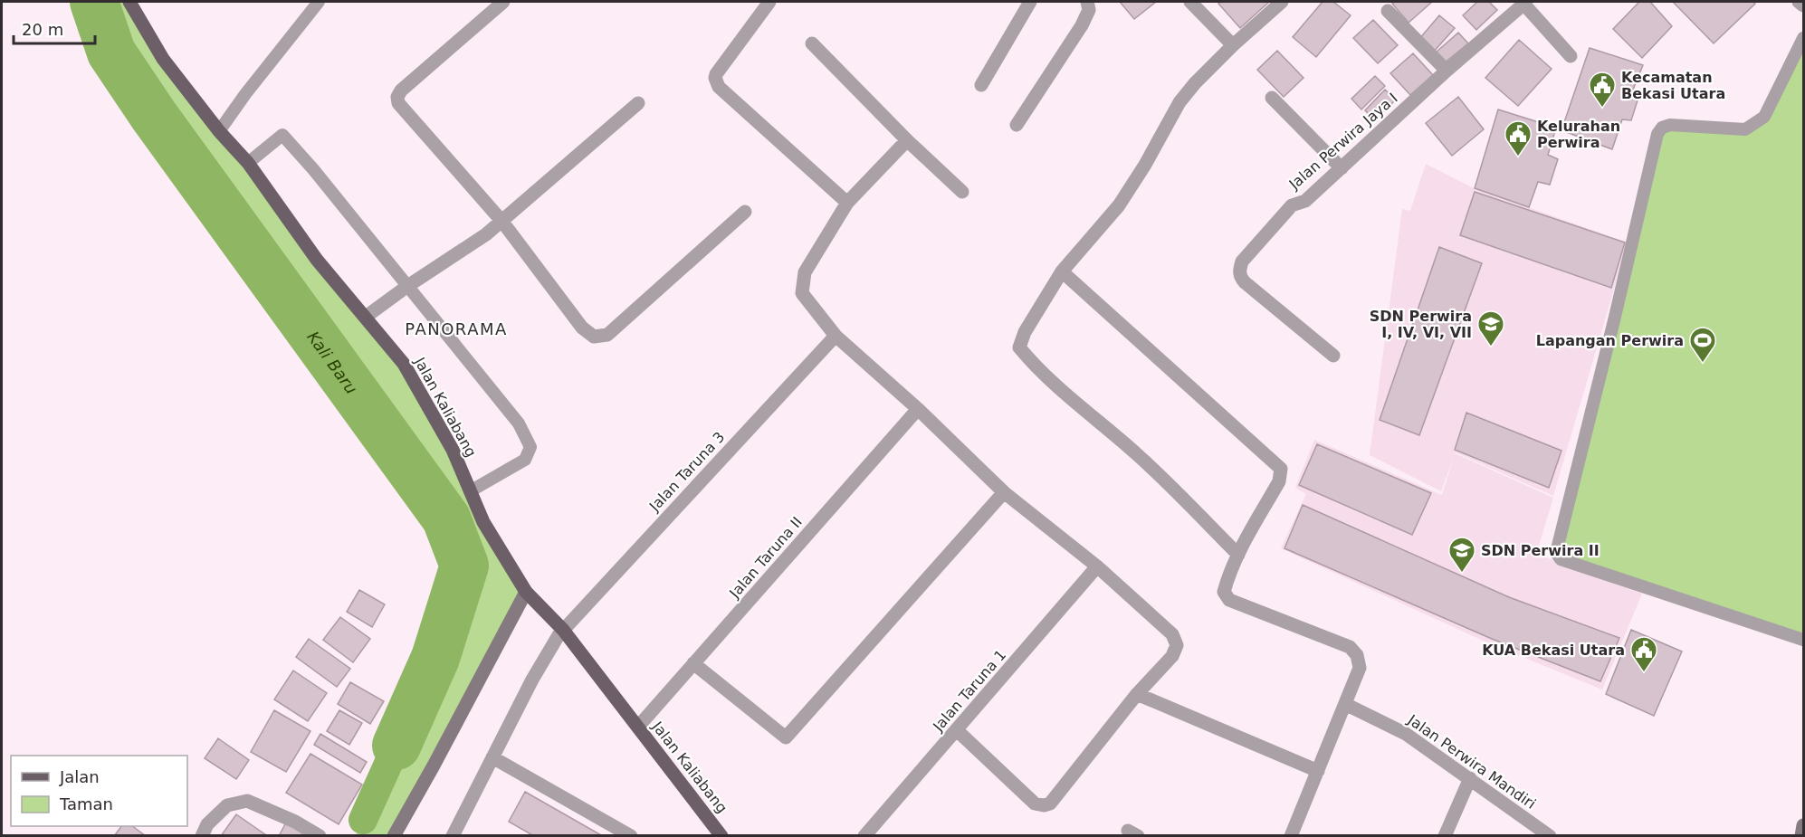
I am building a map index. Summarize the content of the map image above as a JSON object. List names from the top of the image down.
{
  "streets": {
    "main road": ["Jalan Kaliabang"],
    "street": [
      "Jalan Perwira Jaya I",
      "Jalan Taruna 3",
      "Jalan Taruna II",
      "Jalan Taruna 1",
      "Jalan Perwira Mandiri"
    ]
  },
  "crossings": [
    ["Jalan Kaliabang", "Jalan Taruna 3"],
    ["Jalan Kaliabang", "Jalan Taruna II"]
  ],
  "districts": ["PANORAMA"],
  "water": ["Kali Baru"],
  "places": {
    "public building": ["Kecamatan Bekasi Utara", "Kelurahan Perwira", "KUA Bekasi Utara"],
    "school or university": ["SDN Perwira I, IV, VI, VII", "SDN Perwira II"],
    "sports": ["Lapangan Perwira"]
  },
  "legend": ["Jalan", "Taman"],
  "scale_bar": "20 m"
}
